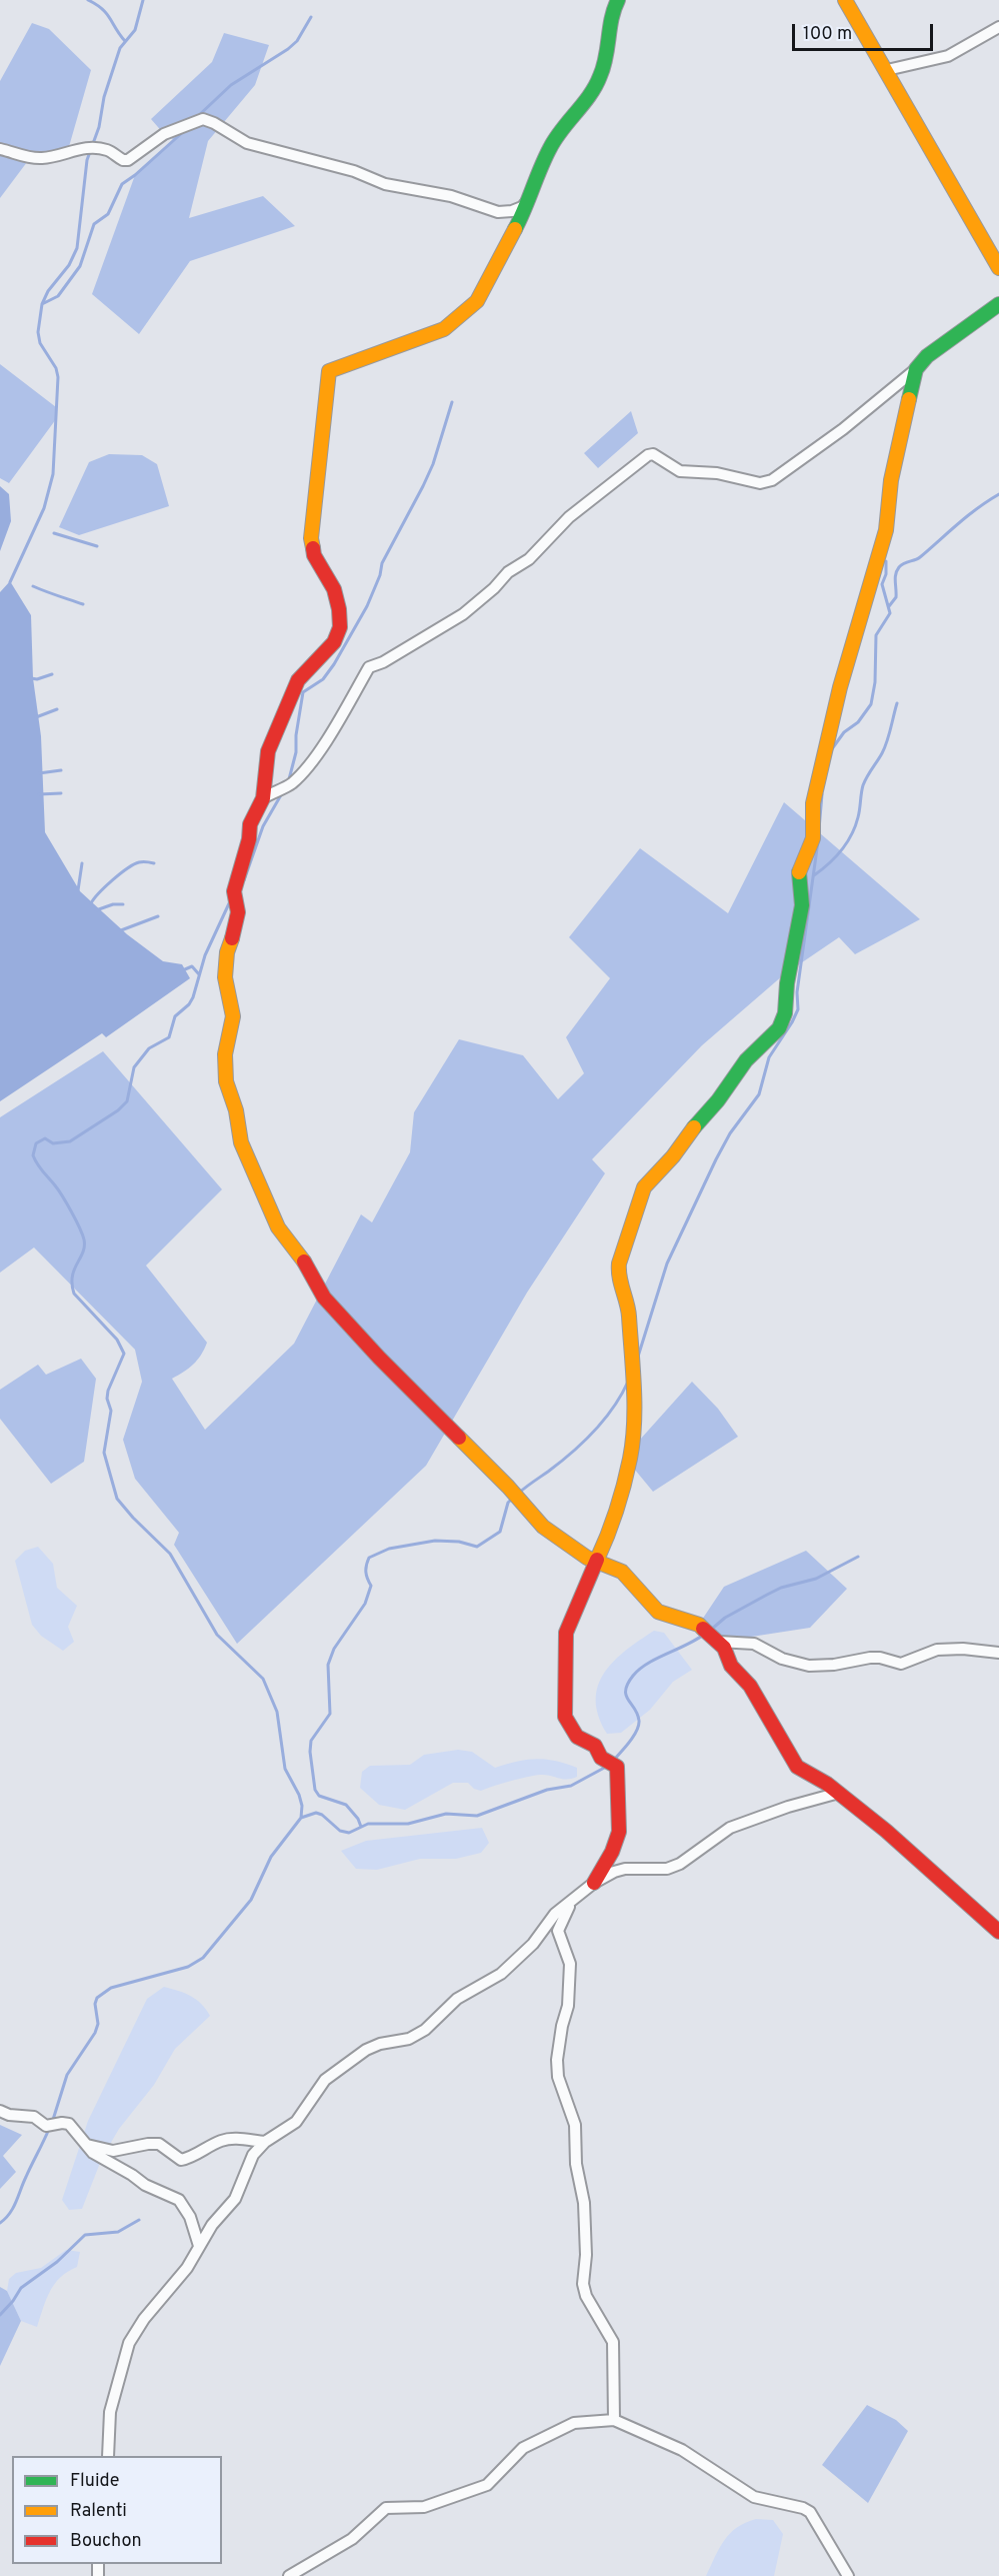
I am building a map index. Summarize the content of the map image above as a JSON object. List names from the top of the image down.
{
  "legend": ["Fluide", "Ralenti", "Bouchon"],
  "scale_bar": "100 m"
}
